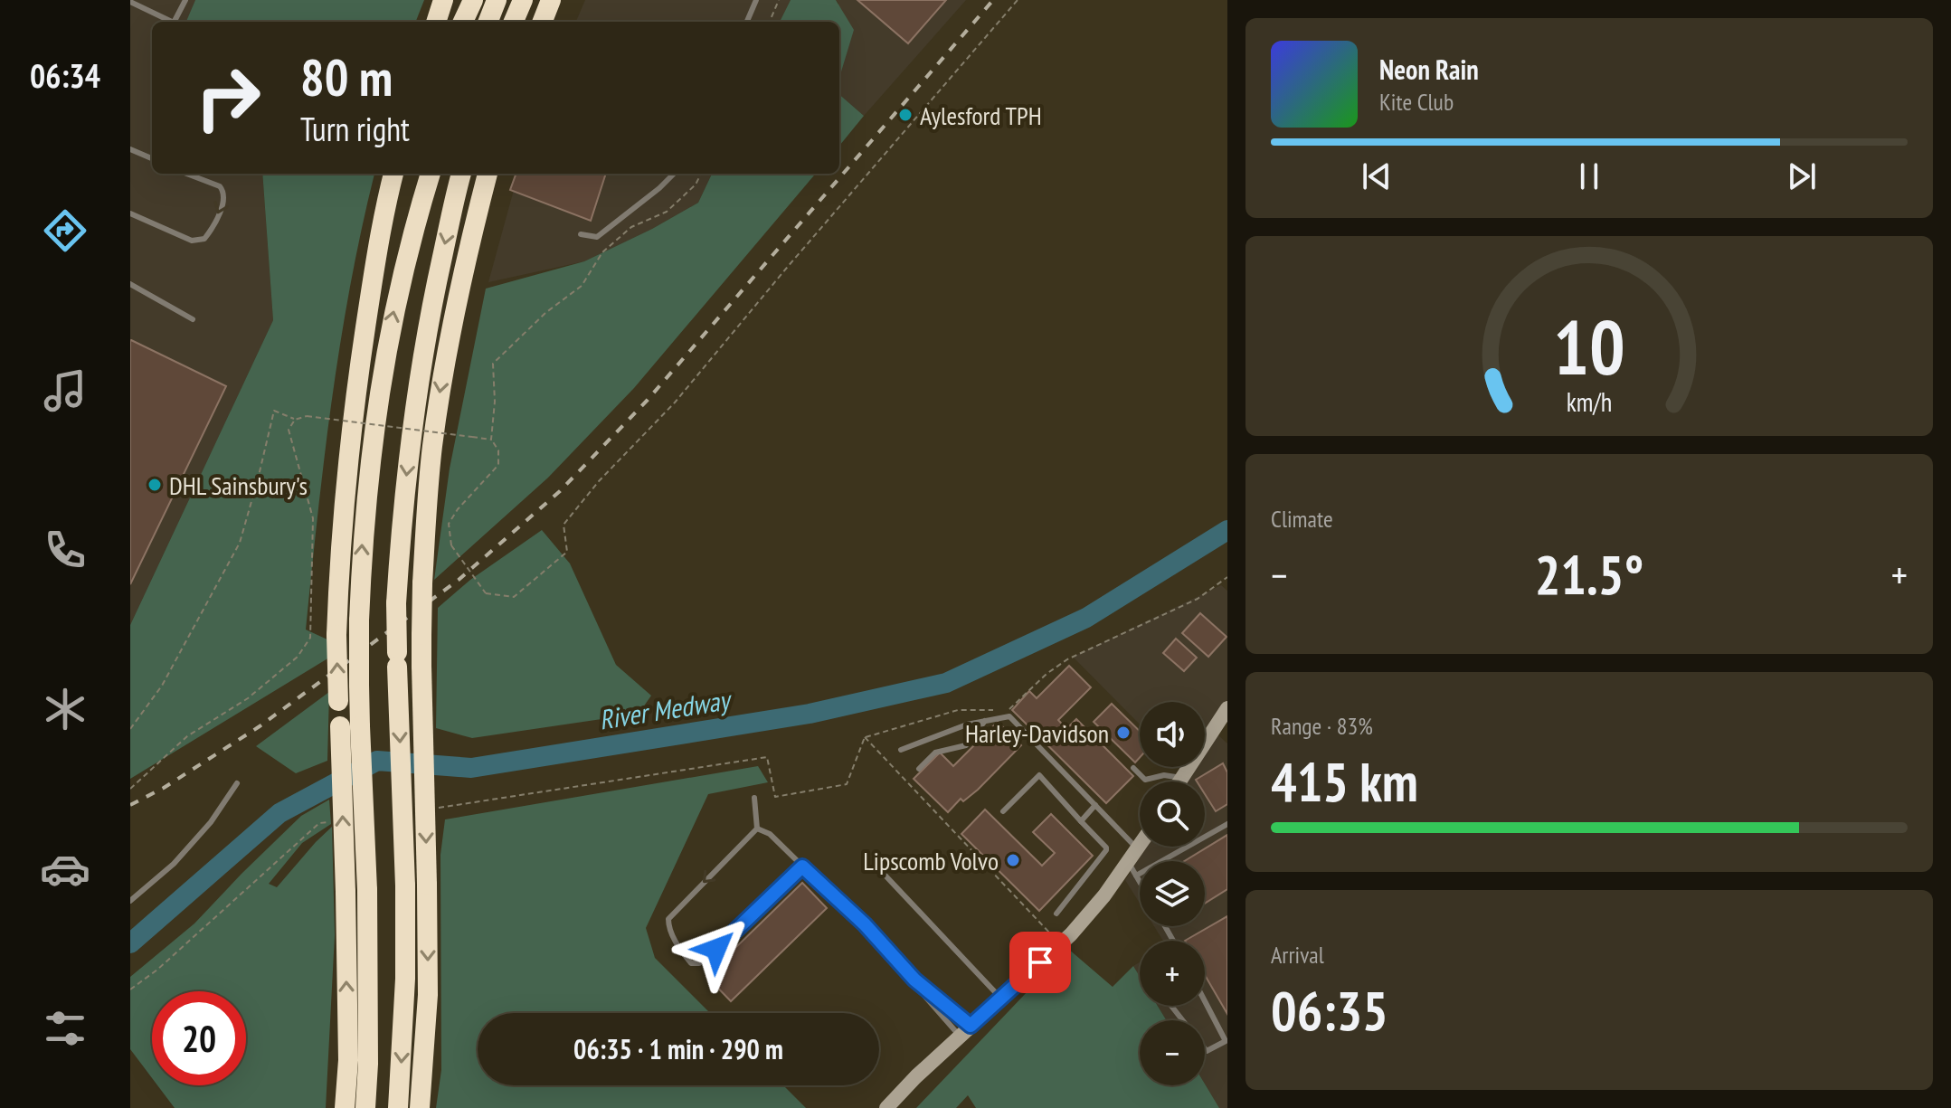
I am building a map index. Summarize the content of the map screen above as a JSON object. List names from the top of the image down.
{
  "water": ["River Medway"],
  "places": [
    "Aylesford TPH",
    "DHL Sainsbury's",
    "Harley-Davidson",
    "Lipscomb Volvo"
  ],
  "page": {
    "tabs": "06:34",
    "turn": ["80 m", "Turn right"],
    "song": ["Neon Rain", "Kite Club"],
    "tile": [
      "Climate",
      ["Range · 83%", "415 km"],
      ["Arrival", "06:35"]
    ],
    "heat": ["−", "21.5°", "+"],
    "map_buttons": ["+", "−"],
    "limit": "20",
    "trip": "06:35 · 1 min · 290 m",
    "gauge": ["10", "km/h"]
  }
}
